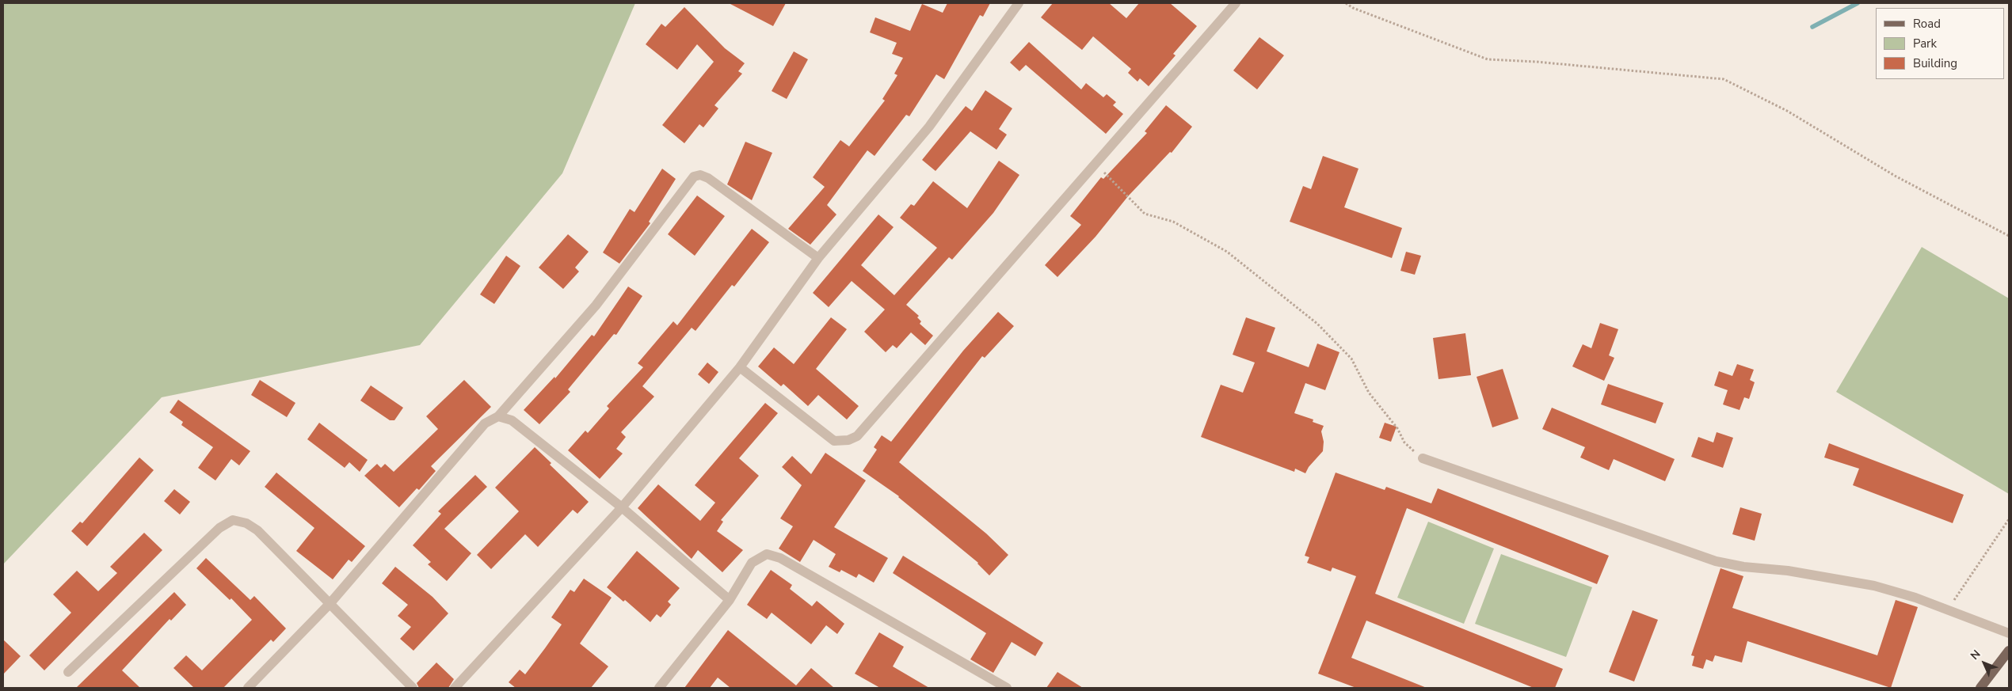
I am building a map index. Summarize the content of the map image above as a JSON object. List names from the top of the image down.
{
  "legend": ["Road", "Park", "Building"],
  "north": "top left"
}
